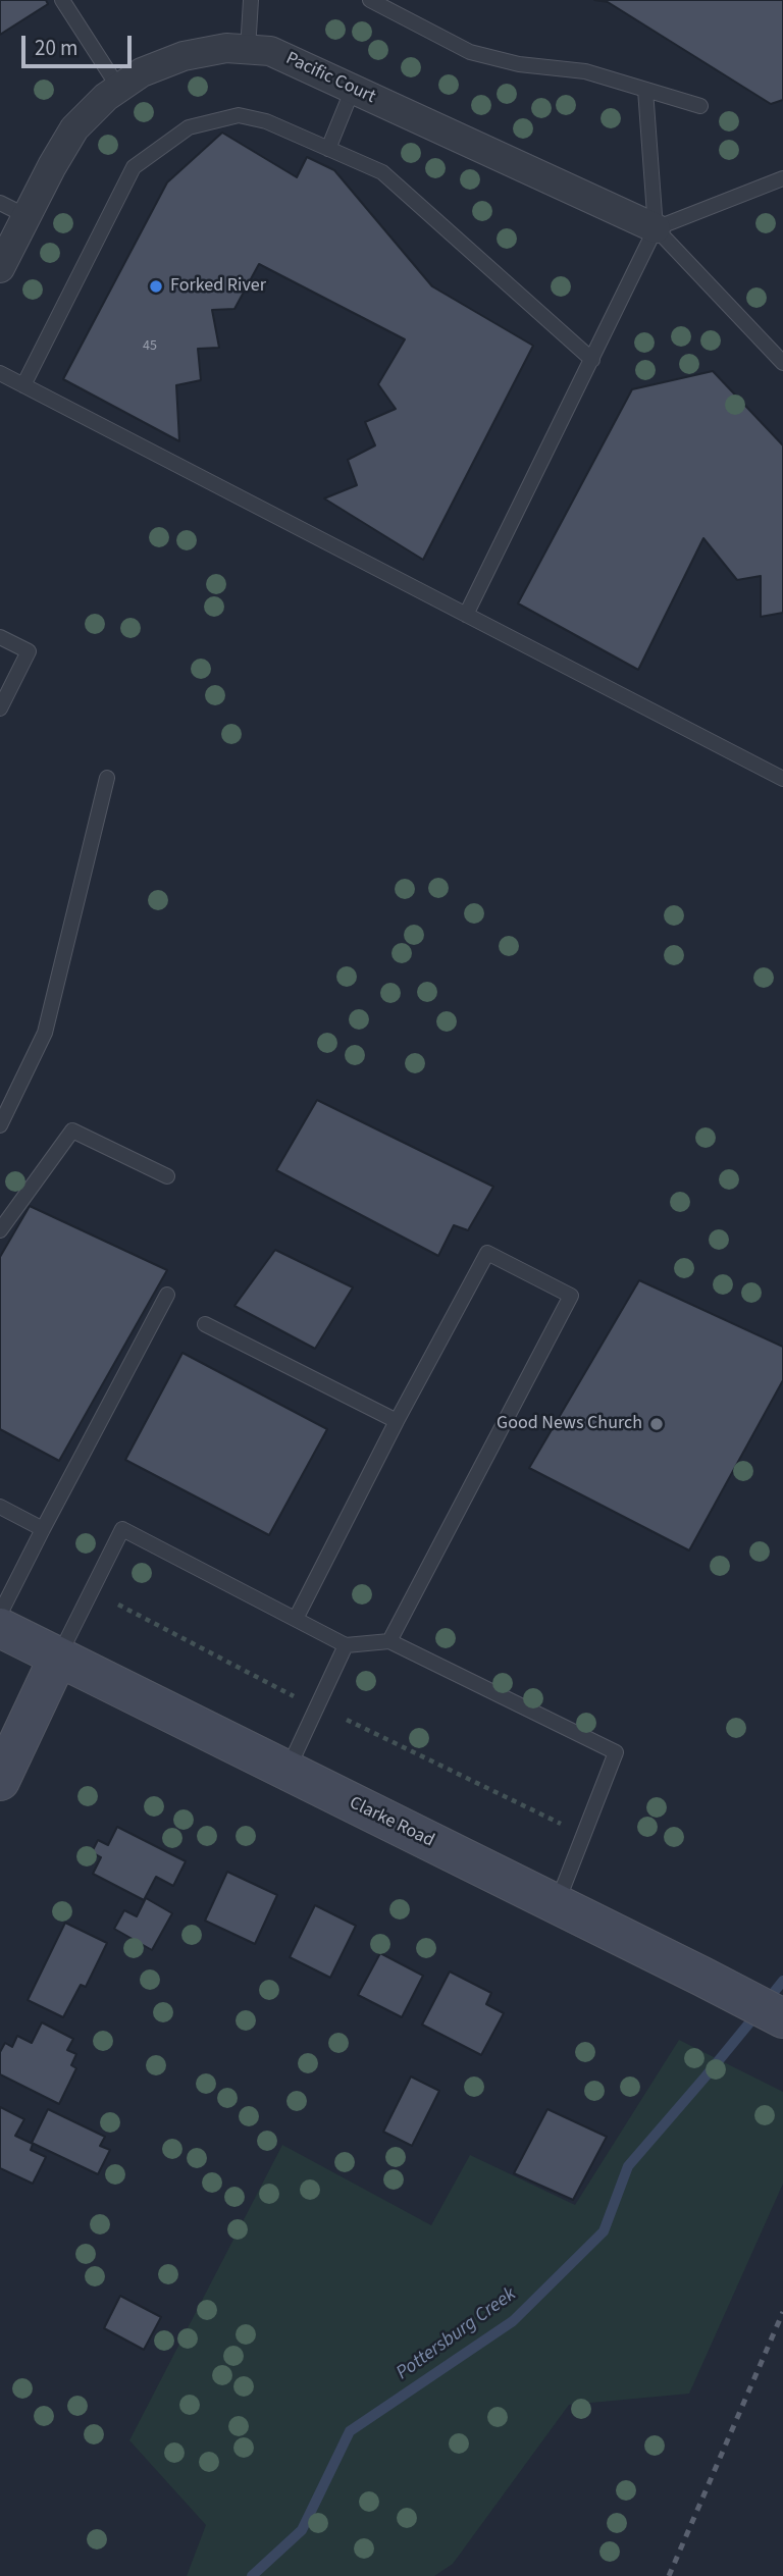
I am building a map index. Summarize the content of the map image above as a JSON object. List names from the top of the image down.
{
  "streets": {
    "main road": ["Clarke Road"],
    "street": ["Pacific Court"]
  },
  "water": ["Pottersburg Creek"],
  "places": ["Forked River", "Good News Church"],
  "house_numbers": ["45"],
  "scale_bar": "20 m"
}
